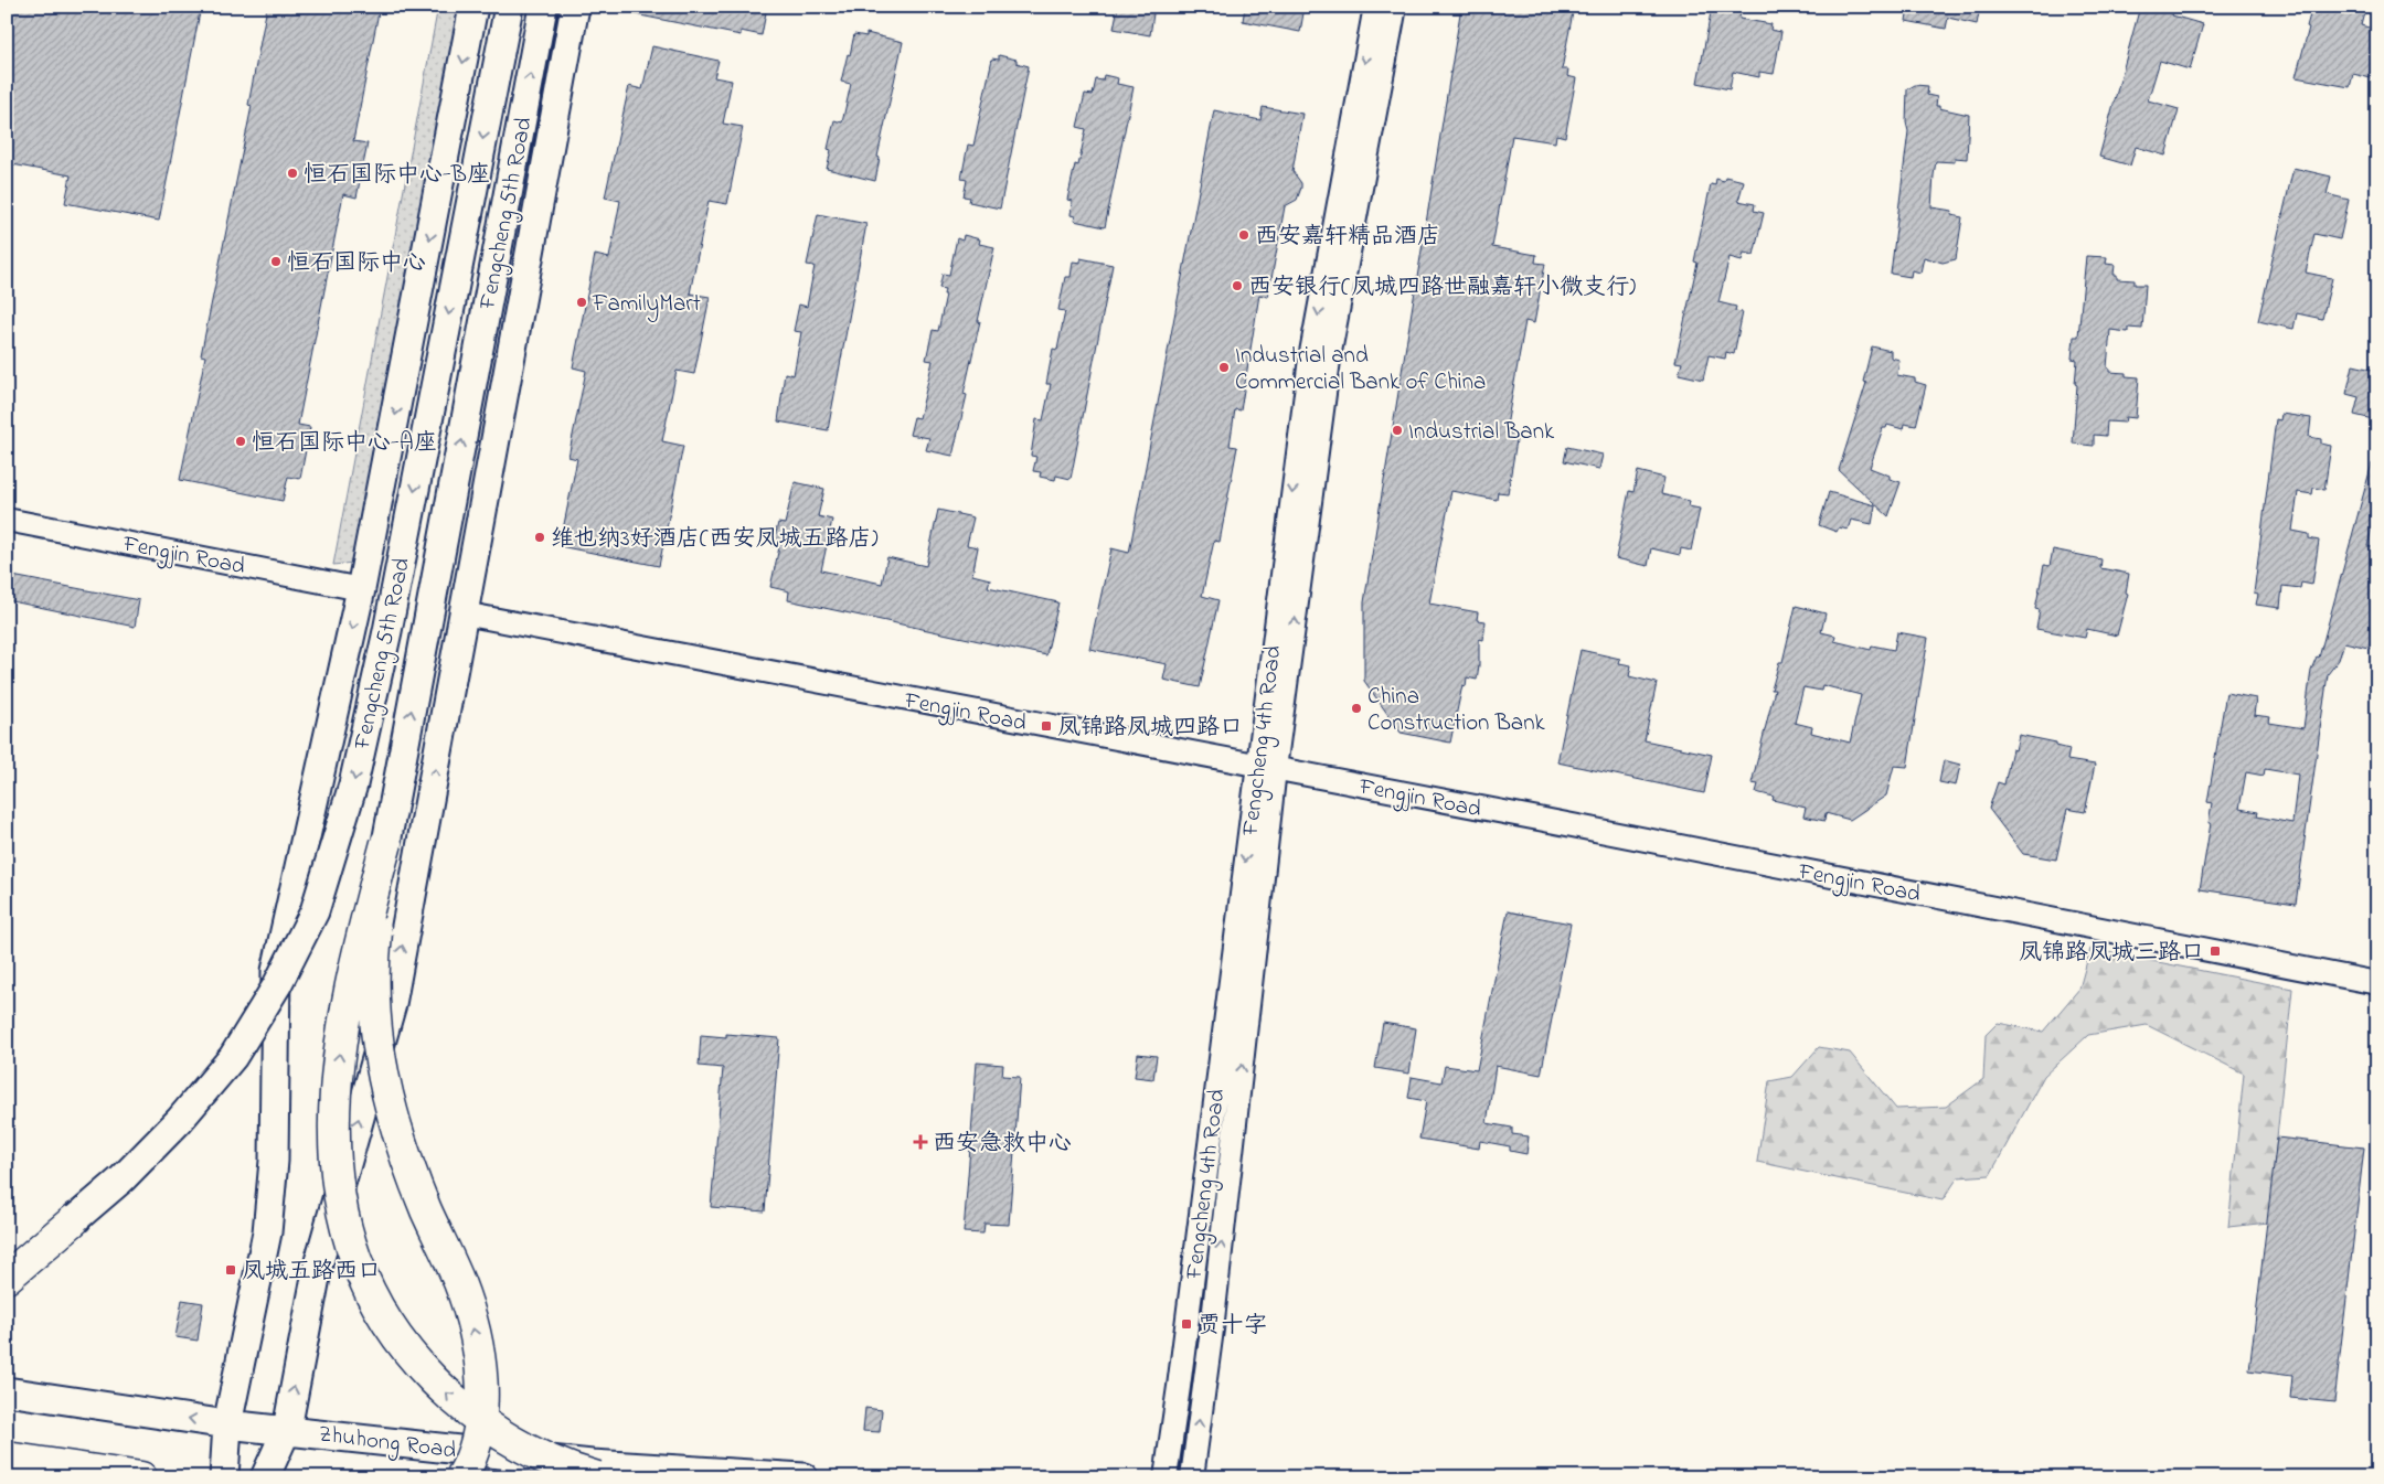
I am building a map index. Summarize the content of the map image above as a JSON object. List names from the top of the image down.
{
  "streets": {
    "main road": ["Fengcheng 5th Road", "Zhuhong Road"],
    "street": ["Fengjin Road", "Fengcheng 4th Road"]
  },
  "crossings": [
    ["Fengjin Road", "Fengcheng 4th Road"]
  ],
  "places": {
    "other": [
      "恒石国际中心-B座",
      "西安嘉轩精品酒店",
      "恒石国际中心",
      "西安银行(凤城四路世融嘉轩小微支行)",
      "FamilyMart",
      "Industrial and Commercial Bank of China",
      "Industrial Bank",
      "恒石国际中心-A座",
      "维也纳3好酒店(西安凤城五路店)",
      "China Construction Bank"
    ],
    "transit": [
      "凤锦路凤城四路口",
      "凤锦路凤城三路口",
      "凤城五路西口",
      "贾十字"
    ],
    "health": ["西安急救中心"]
  }
}
